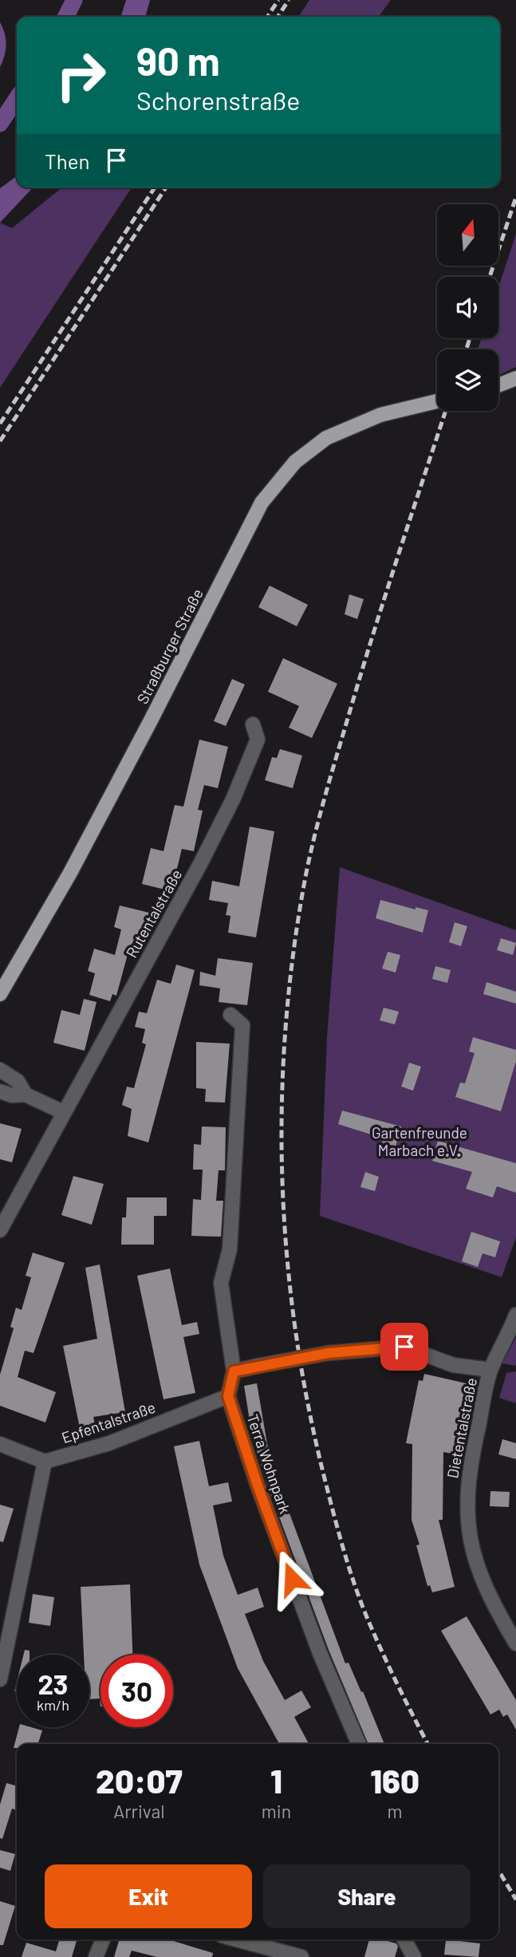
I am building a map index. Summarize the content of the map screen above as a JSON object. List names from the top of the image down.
{
  "streets": {
    "main road": ["Straßburger Straße"],
    "street": [
      "Rutentalstraße",
      "Epfentalstraße",
      "Dietentalstraße",
      "Terra Wohnpark"
    ]
  },
  "crossings": [
    ["Epfentalstraße", "Terra Wohnpark"]
  ],
  "parks": ["Gartenfreunde Marbach e.V."],
  "north": "top",
  "page": {
    "turn": ["90 m", "Schorenstraße"],
    "then": "Then",
    "speed": "23 km/h",
    "limit": "30",
    "eta": [
      "20:07",
      "Arrival",
      "1",
      "min",
      "160",
      "m"
    ],
    "buttons": ["Exit", "Share"]
  }
}
